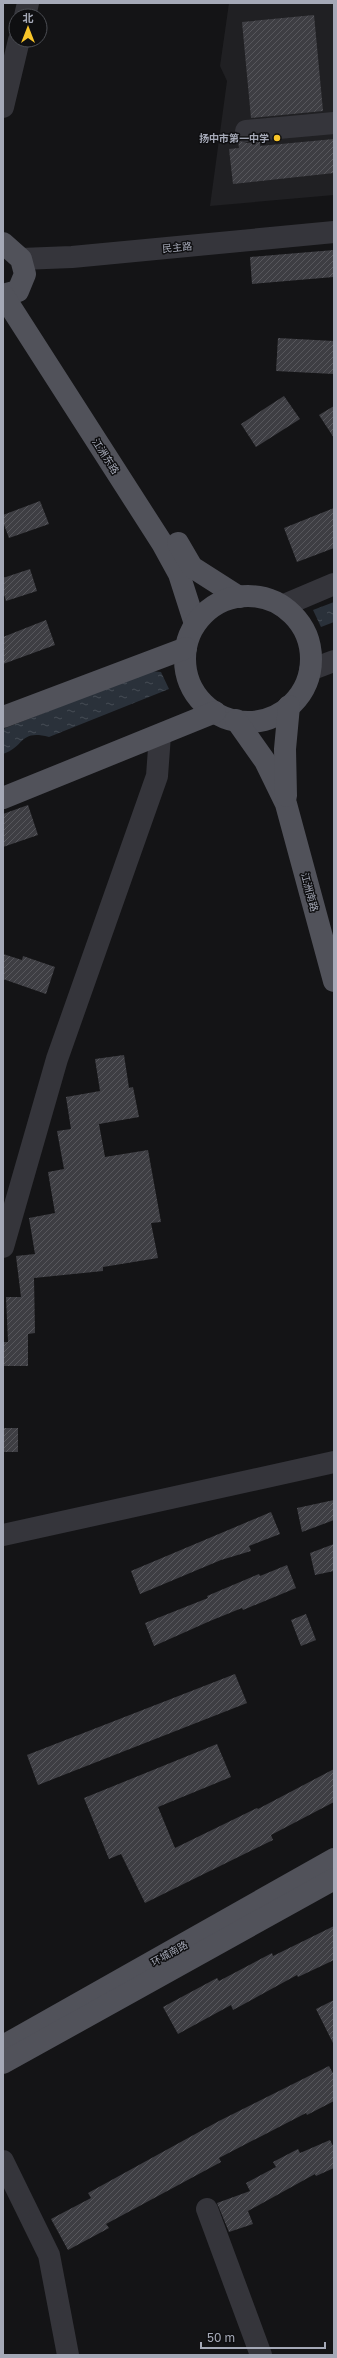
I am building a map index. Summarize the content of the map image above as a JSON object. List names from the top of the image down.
{
  "streets": {
    "main road": ["江洲东路", "江洲南路", "环城南路"],
    "street": ["民主路"]
  },
  "places": ["扬中市第一中学"],
  "scale_bar": "50 m",
  "north": "top"
}
